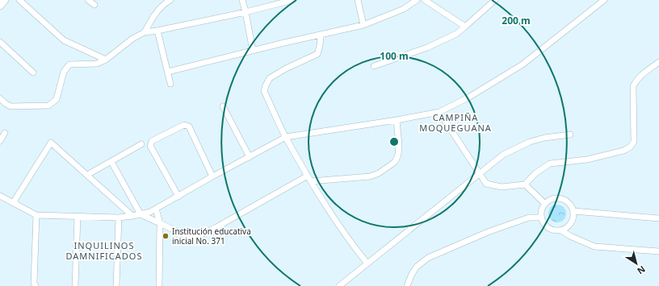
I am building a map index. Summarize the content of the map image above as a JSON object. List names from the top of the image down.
{
  "districts": ["CAMPIÑA MOQUEGUANA", "INQUILINOS DAMNIFICADOS"],
  "places": ["Institución educativa inicial No. 371"],
  "north": "bottom right",
  "rings": ["200 m", "100 m"]
}
